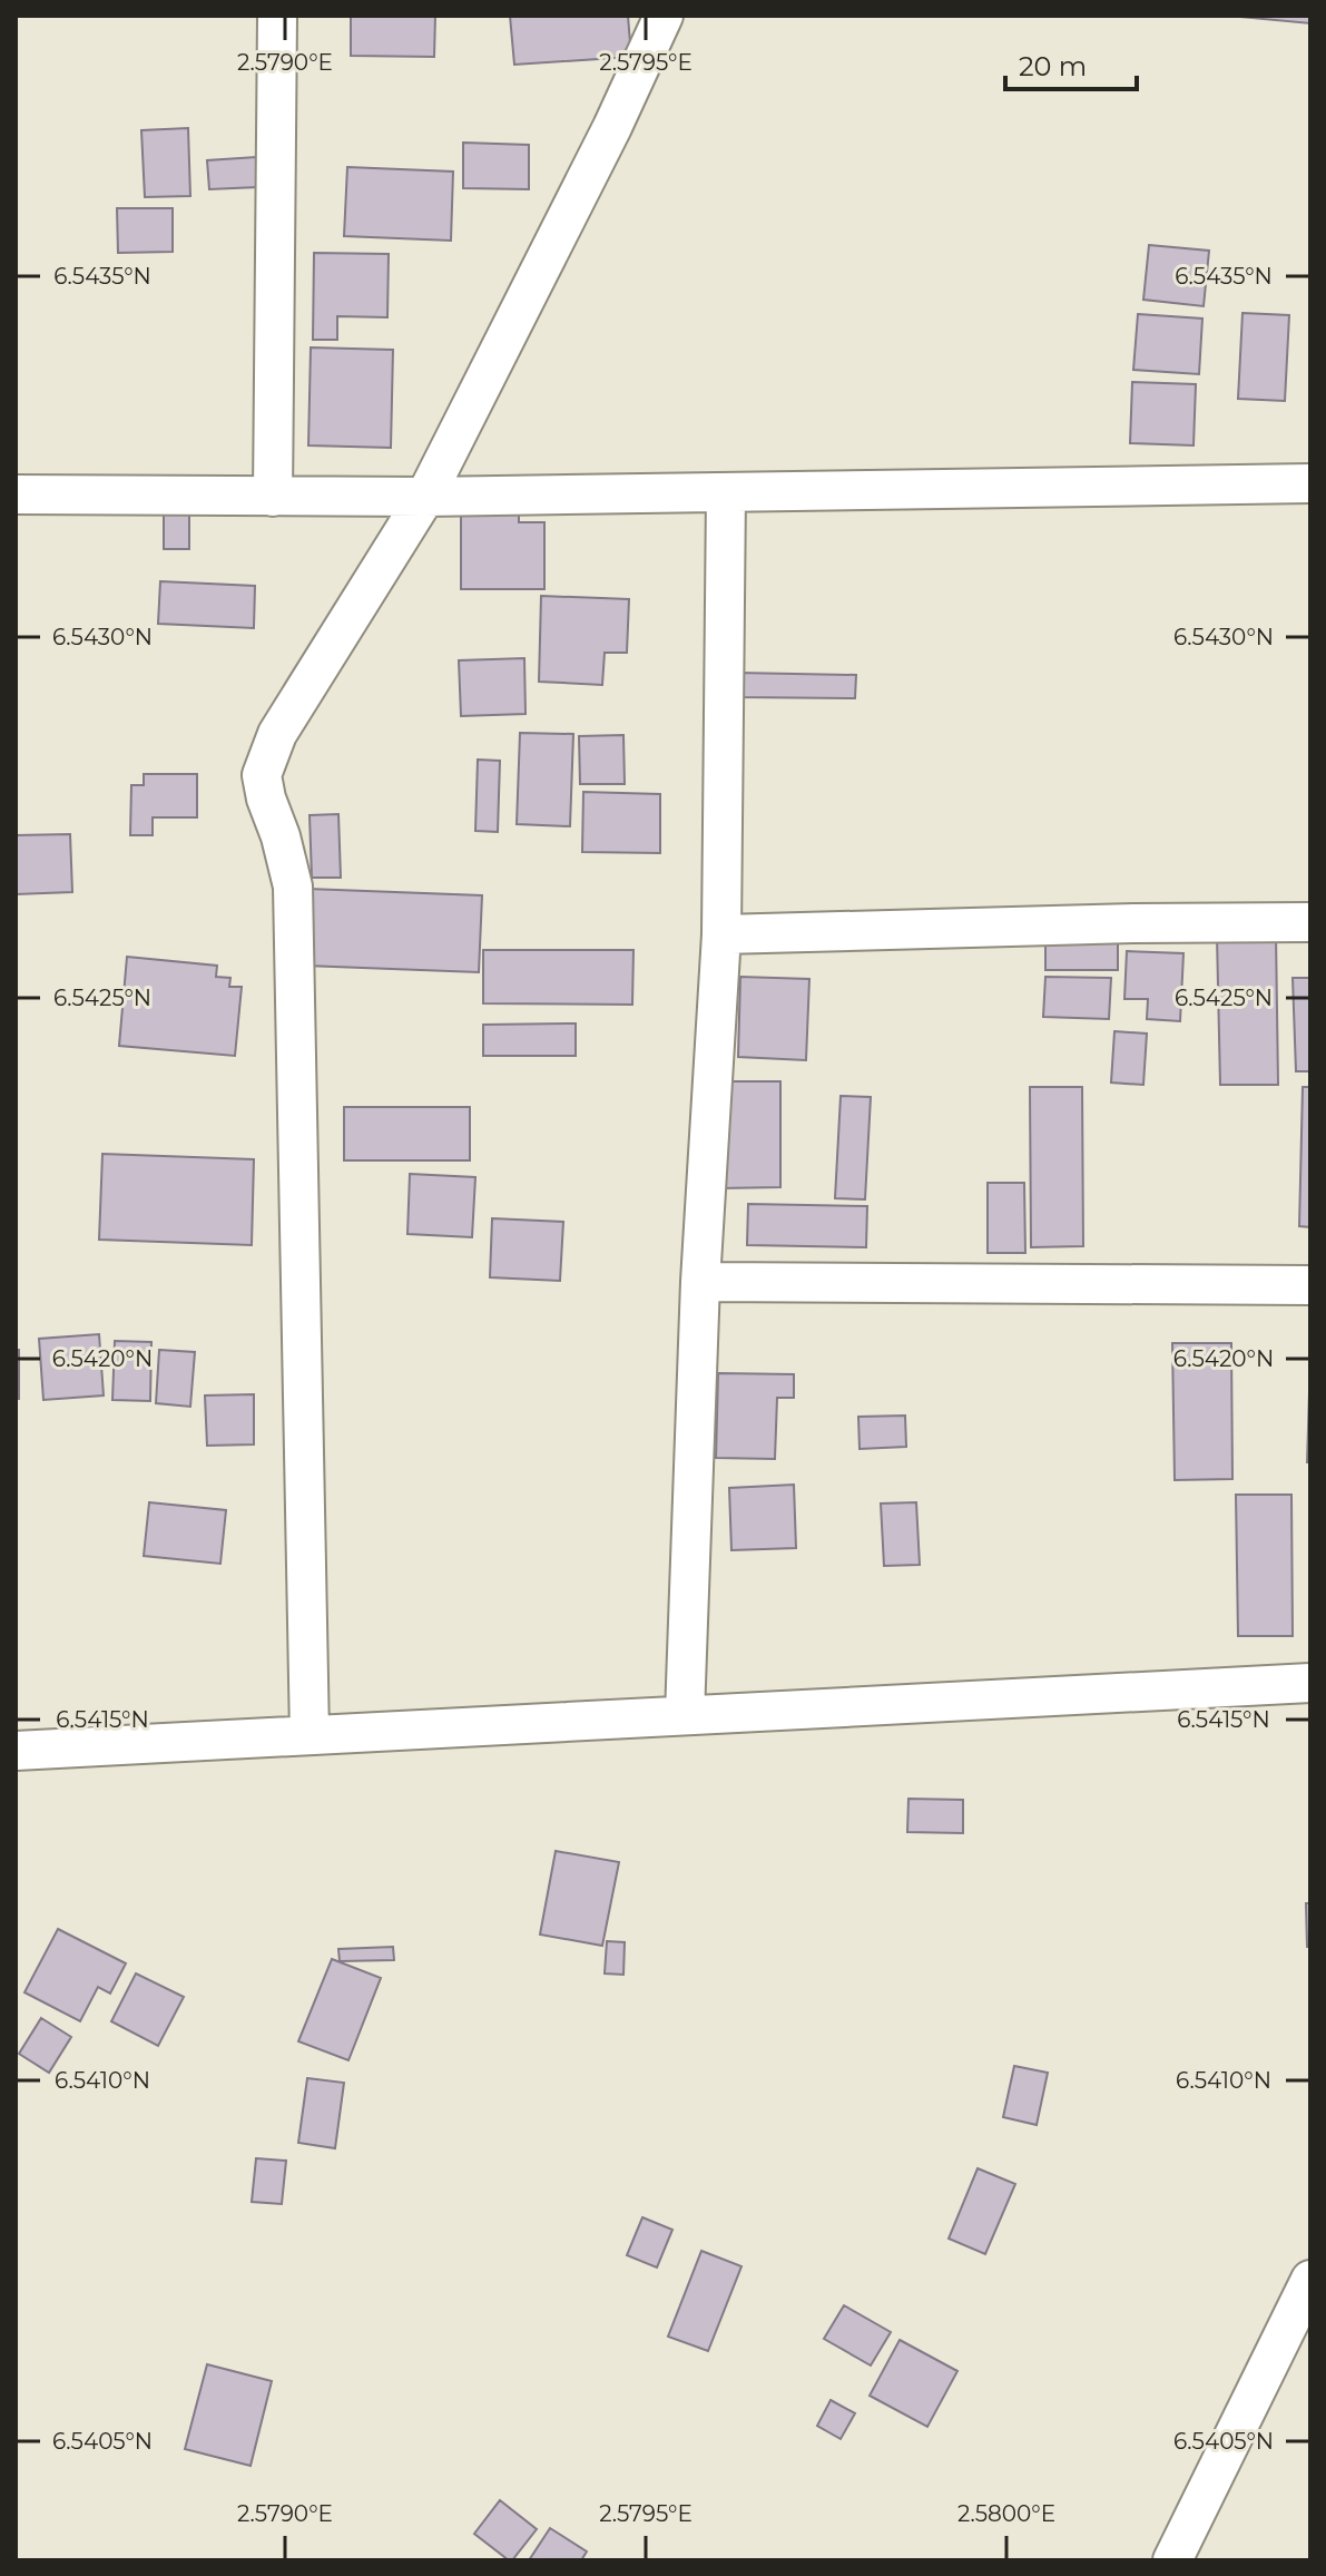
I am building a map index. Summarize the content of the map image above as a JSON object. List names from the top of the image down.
{
  "scale_bar": "20 m",
  "coordinates": [
    "2.5790°E",
    "2.5795°E",
    "6.5435°N",
    "6.5430°N",
    "6.5425°N",
    "6.5420°N",
    "6.5415°N",
    "6.5410°N",
    "6.5405°N",
    "2.5800°E"
  ]
}
